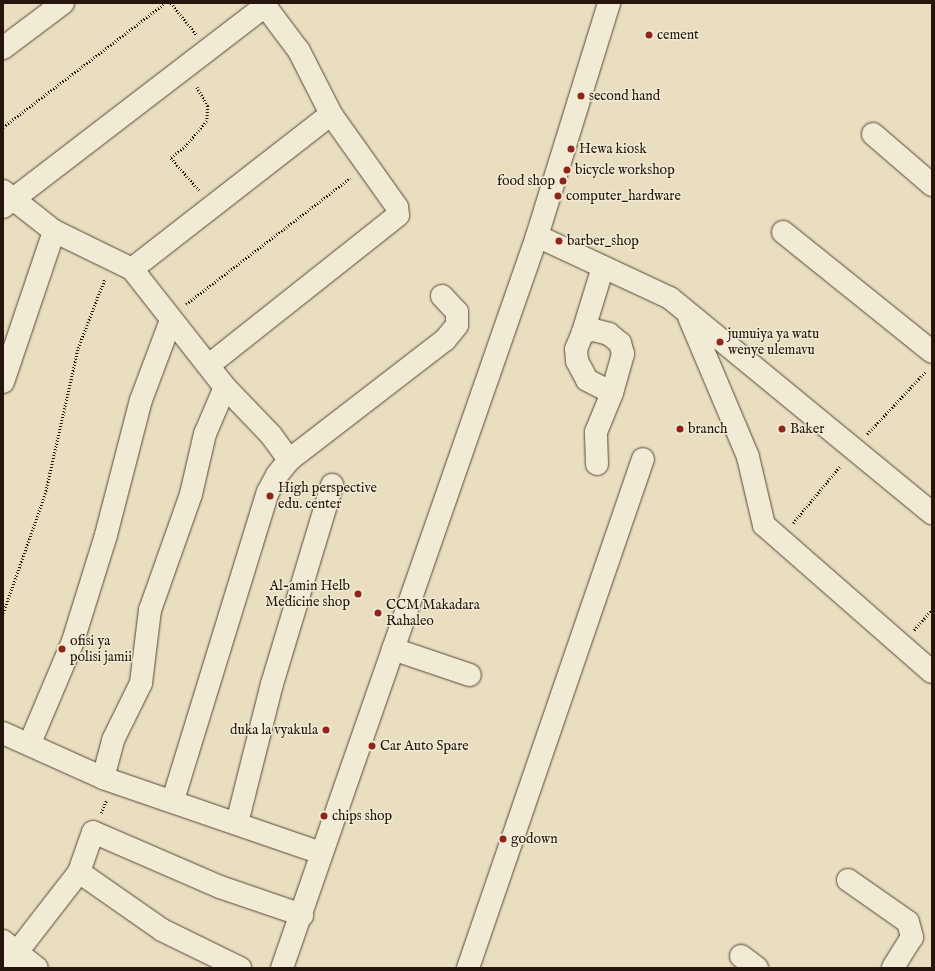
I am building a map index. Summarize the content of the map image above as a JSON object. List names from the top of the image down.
{
  "places": [
    "cement",
    "second hand",
    "Hewa kiosk",
    "bicycle workshop",
    "food shop",
    "computer_hardware",
    "barber_shop",
    "jumuiya ya watu wenye ulemavu",
    "branch",
    "Baker",
    "High perspective edu. center",
    "Al-amin Helb Medicine shop",
    "CCM Makadara Rahaleo",
    "ofisi ya polisi jamii",
    "duka la vyakula",
    "Car Auto Spare",
    "chips shop",
    "godown"
  ]
}
